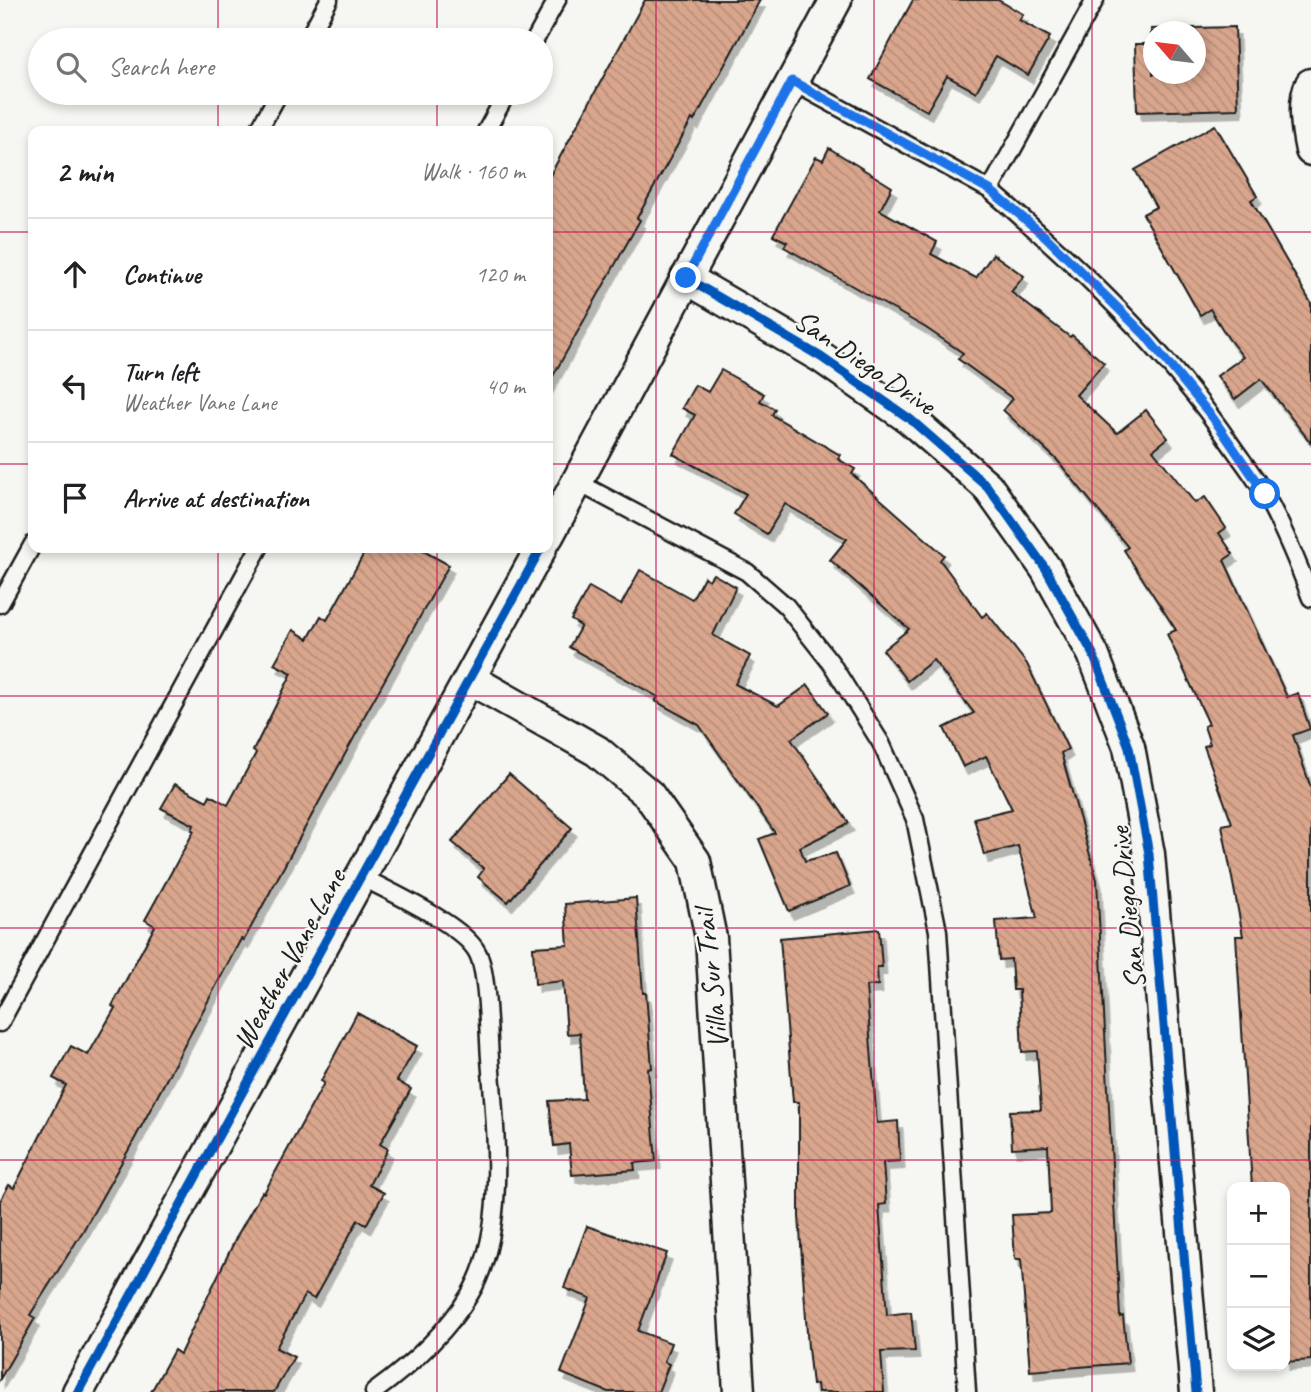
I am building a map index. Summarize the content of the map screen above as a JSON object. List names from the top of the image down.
{
  "streets": {
    "street": ["San Diego Drive", "Weather Vane Lane", "Villa Sur Trail"]
  },
  "crossings": [
    ["Weather Vane Lane", "Villa Sur Trail"]
  ],
  "north": "top left",
  "page": {
    "search": "Search here",
    "heading": ["2 min", "Walk · 160 m"],
    "list": [
      ["Continue", "120 m"],
      ["Turn left", "Weather Vane Lane", "40 m"],
      "Arrive at destination"
    ],
    "map_buttons": ["+", "−"]
  }
}
